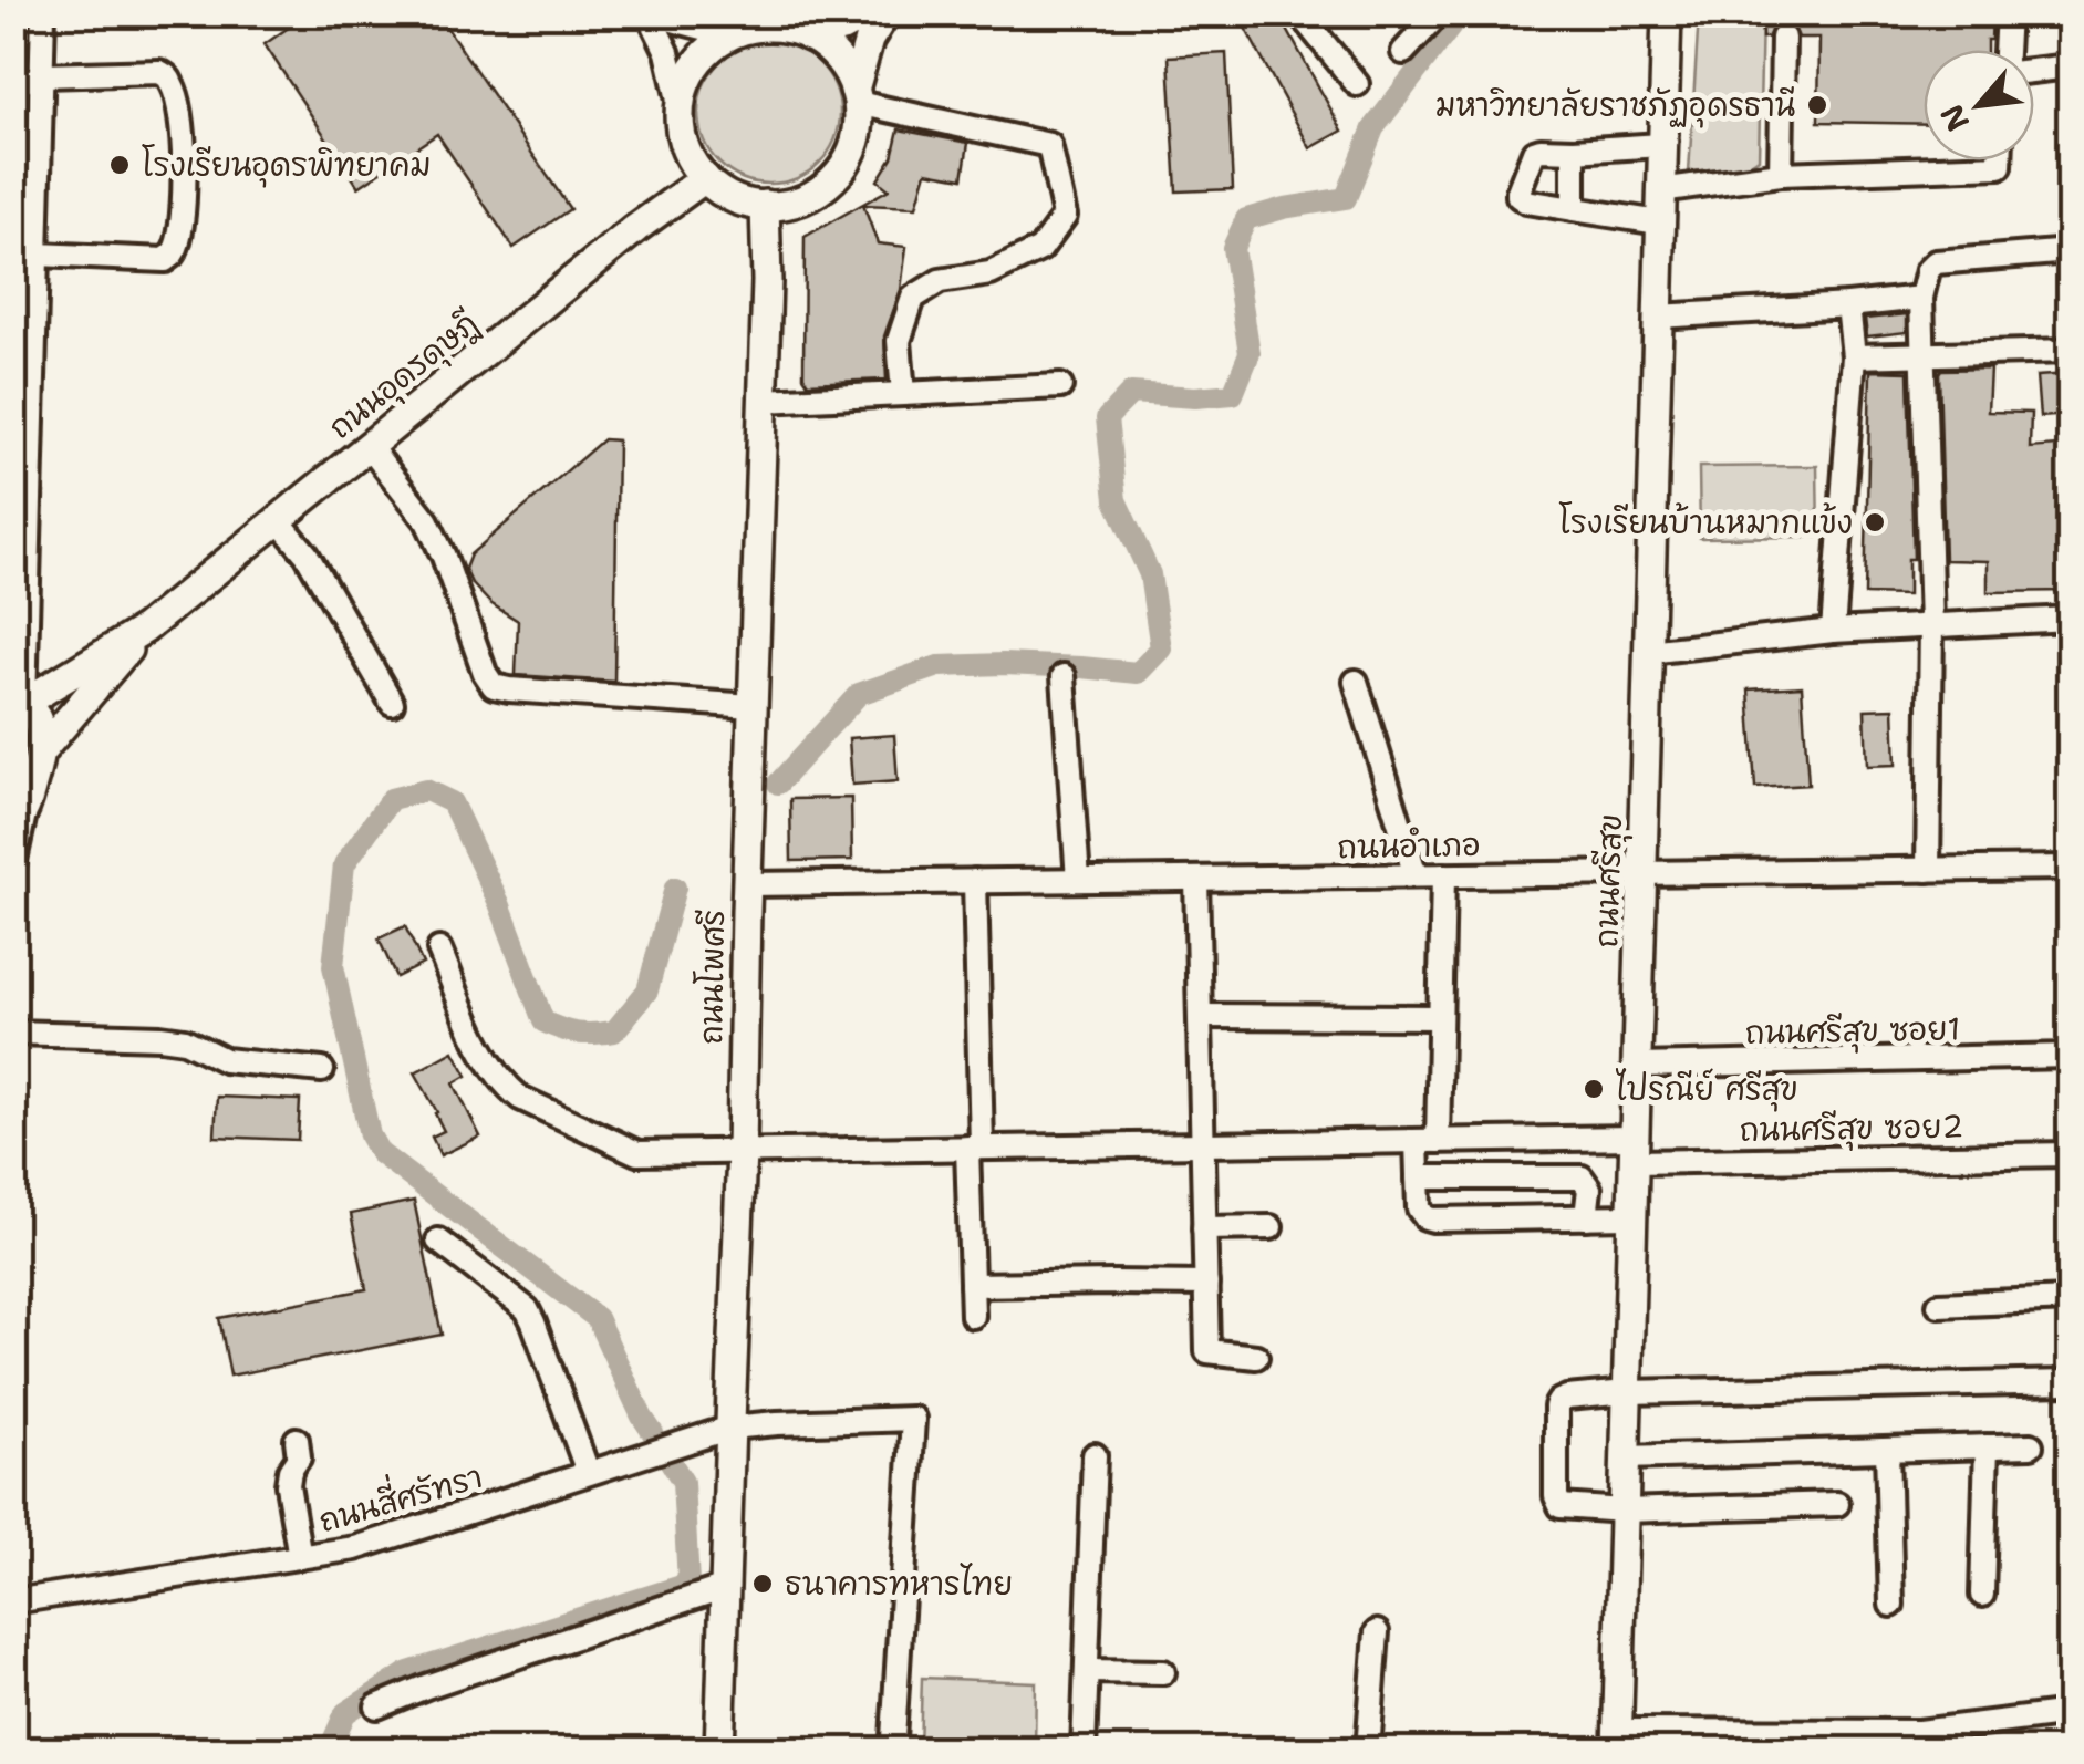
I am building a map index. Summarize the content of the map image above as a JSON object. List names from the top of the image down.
{
  "streets": {
    "main road": ["ถนนอุดรดุษฎี", "ถนนศรีสุข", "ถนนโพศรี"],
    "street": [
      "ถนนอำเภอ",
      "ถนนศรีสุข ซอย1",
      "ถนนศรีสุข ซอย2",
      "ถนนสี่ศรัทรา"
    ]
  },
  "crossings": [
    ["ถนนอุดรดุษฎี", "ถนนโพศรี"],
    ["ถนนอำเภอ", "ถนนศรีสุข"],
    ["ถนนอำเภอ", "ถนนโพศรี"],
    ["ถนนศรีสุข", "ถนนศรีสุข ซอย1"],
    ["ถนนศรีสุข", "ถนนศรีสุข ซอย2"],
    ["ถนนโพศรี", "ถนนศรีสุข ซอย2"],
    ["ถนนโพศรี", "ถนนสี่ศรัทรา"]
  ],
  "places": [
    "มหาวิทยาลัยราชภัฏอุดรธานี",
    "โรงเรียนอุดรพิทยาคม",
    "โรงเรียนบ้านหมากแข้ง",
    "ไปรณีย์ ศรีสุข",
    "ธนาคารทหารไทย"
  ],
  "north": "bottom left"
}
